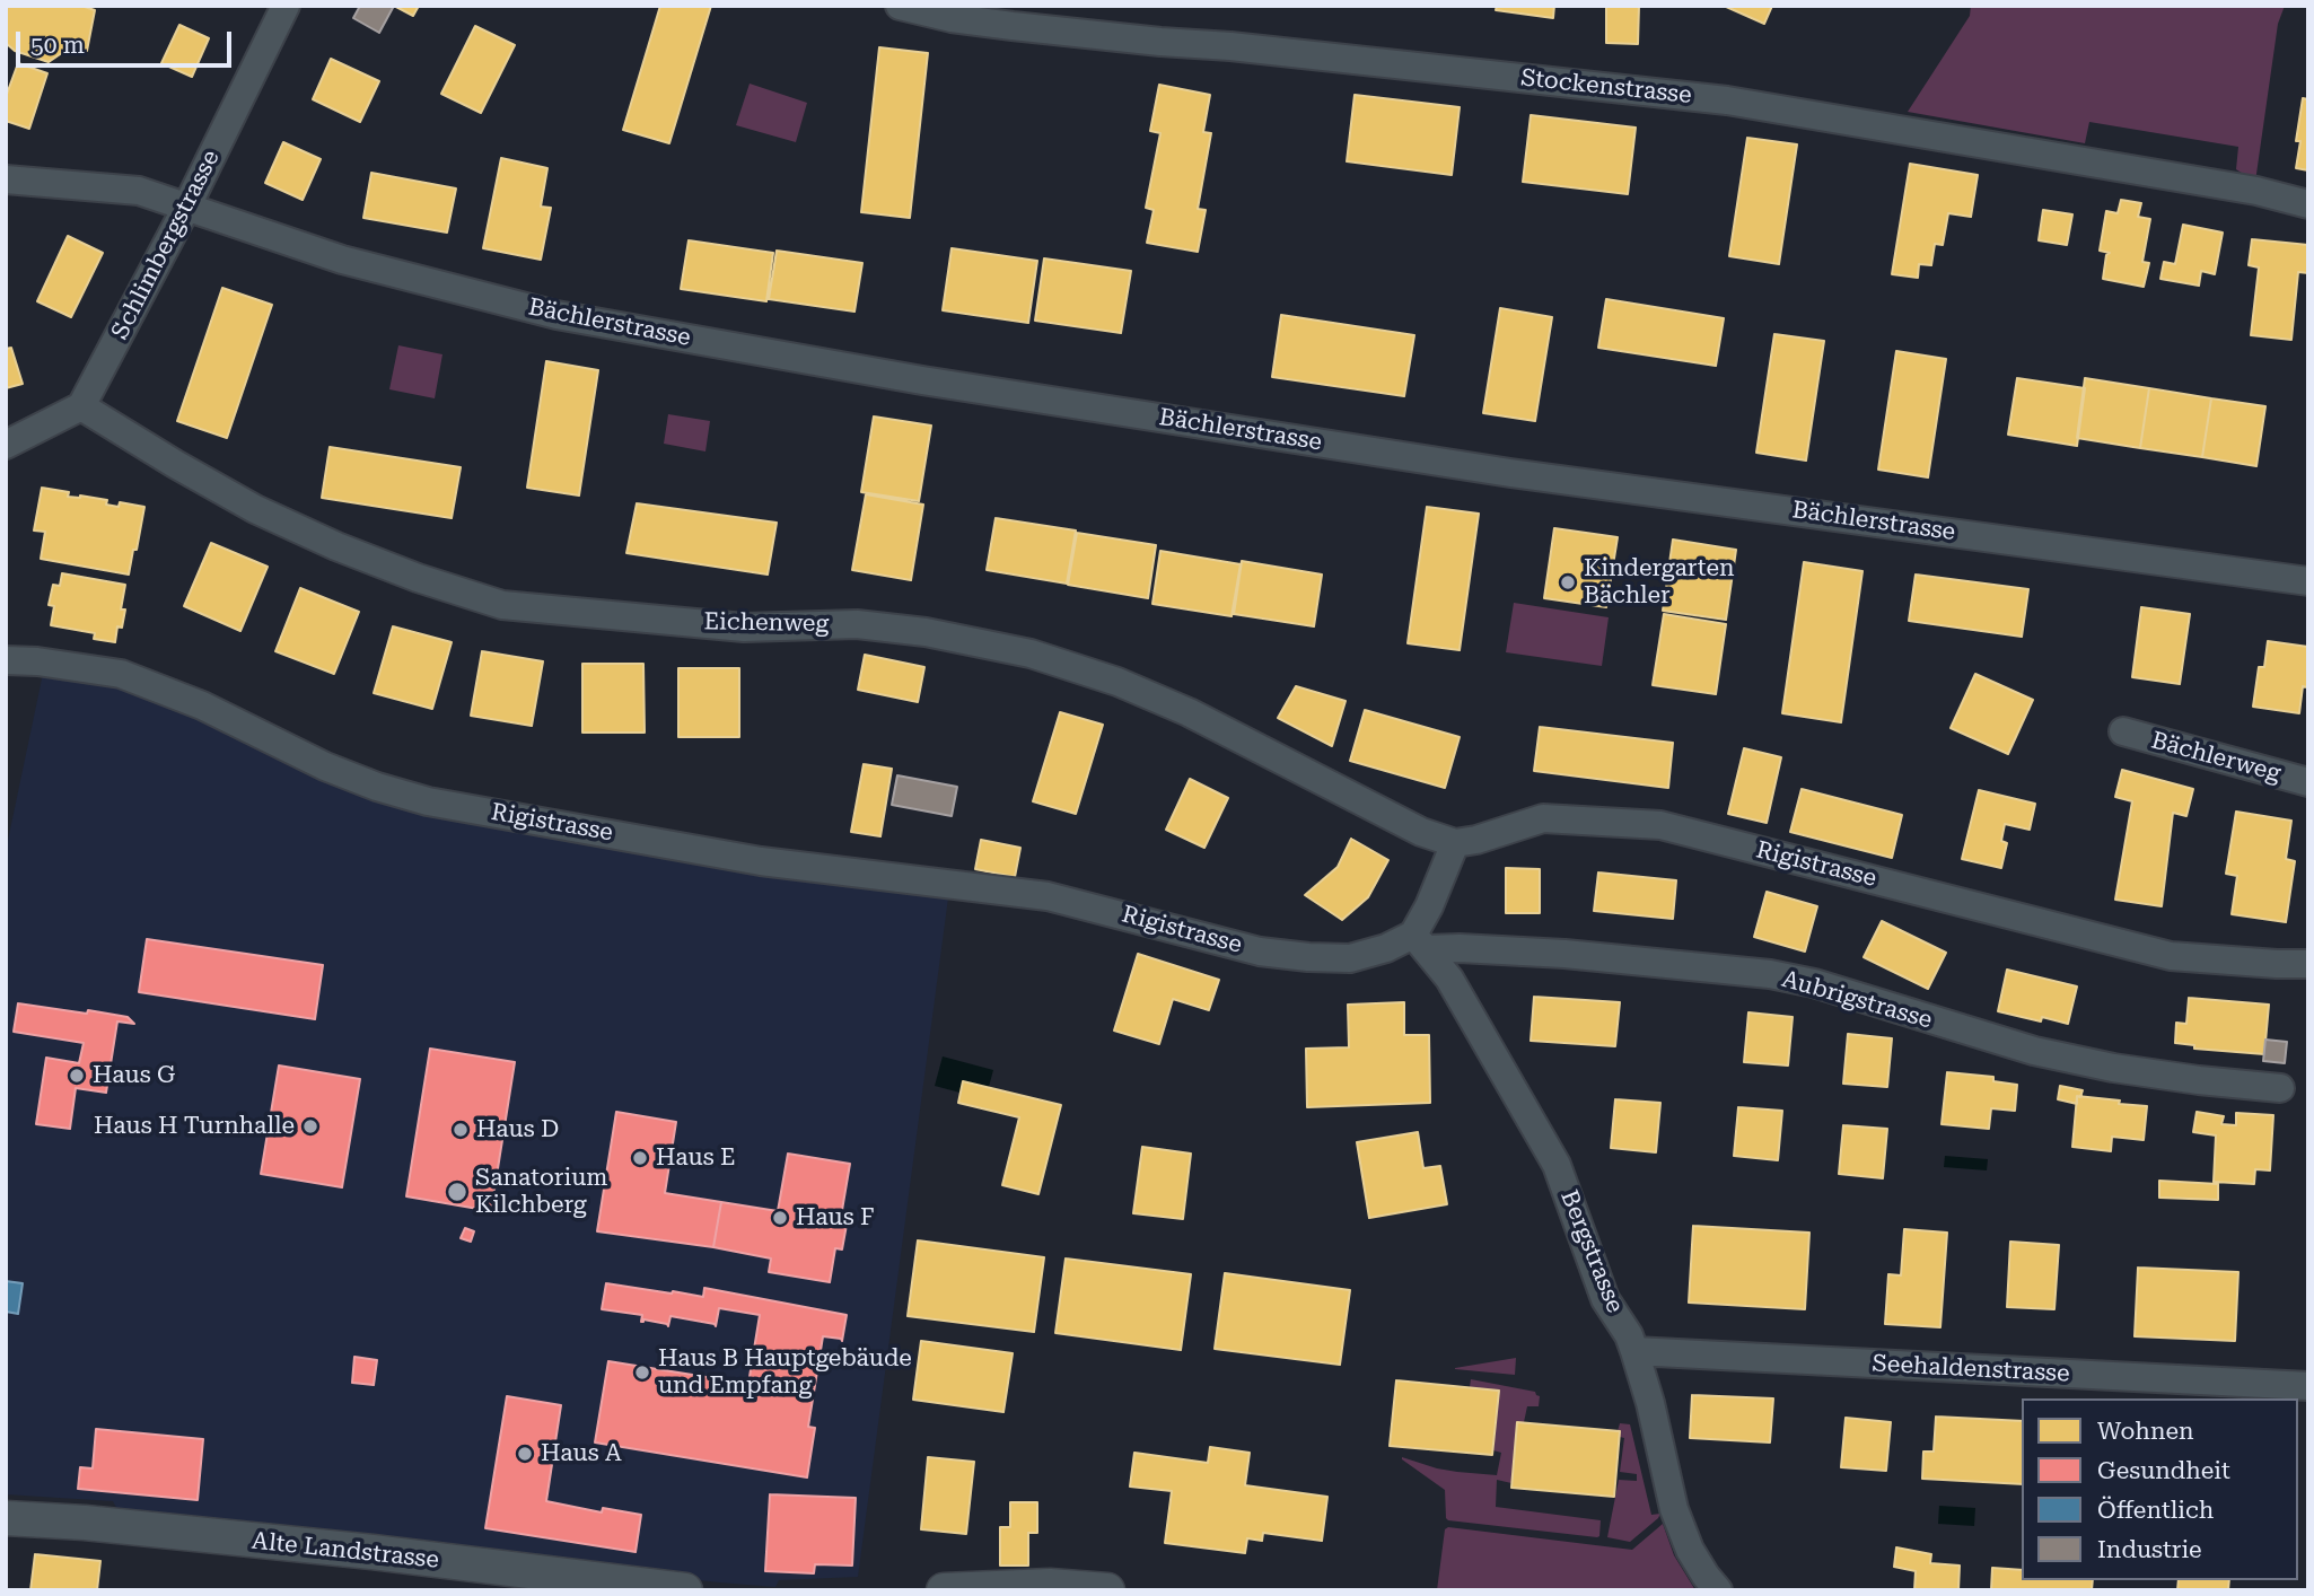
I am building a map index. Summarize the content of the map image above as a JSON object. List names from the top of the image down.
{
  "streets": {
    "street": [
      "Stockenstrasse",
      "Schlimbergstrasse",
      "Bächlerstrasse",
      "Eichenweg",
      "Bächlerweg",
      "Rigistrasse",
      "Aubrigstrasse",
      "Bergstrasse",
      "Seehaldenstrasse",
      "Alte Landstrasse"
    ]
  },
  "crossings": [
    ["Schlimbergstrasse", "Bächlerstrasse"],
    ["Schlimbergstrasse", "Eichenweg"],
    ["Eichenweg", "Rigistrasse"],
    ["Rigistrasse", "Aubrigstrasse"],
    ["Rigistrasse", "Bergstrasse"],
    ["Aubrigstrasse", "Bergstrasse"],
    ["Bergstrasse", "Seehaldenstrasse"]
  ],
  "places": [
    "Kindergarten Bächler",
    "Haus G",
    "Haus H Turnhalle",
    "Haus D",
    "Haus E",
    "Sanatorium Kilchberg",
    "Haus F",
    "Haus B Hauptgebäude und Empfang",
    "Haus A"
  ],
  "legend": [
    "Wohnen",
    "Gesundheit",
    "Öffentlich",
    "Industrie"
  ],
  "scale_bar": "50 m"
}
